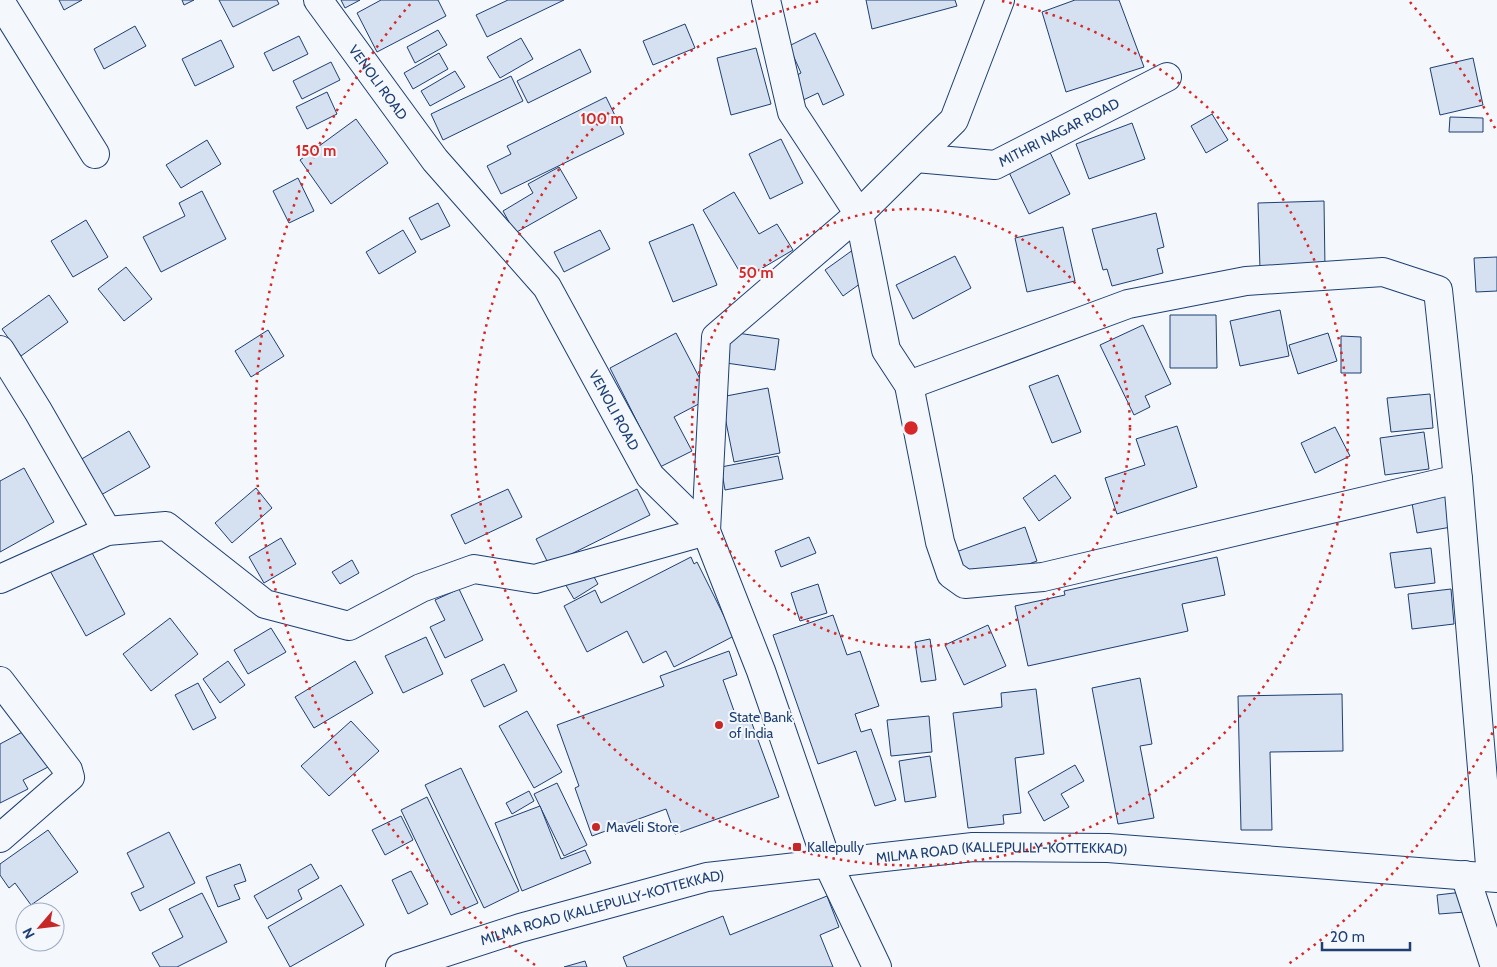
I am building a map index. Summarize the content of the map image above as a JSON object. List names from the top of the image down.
{
  "streets": {
    "street": ["VENOLI ROAD", "MITHRI NAGAR ROAD", "MILMA ROAD (KALLEPULLY-KOTTEKKAD)"]
  },
  "crossings": [
    ["VENOLI ROAD", "MILMA ROAD (KALLEPULLY-KOTTEKKAD)"]
  ],
  "places": {
    "other": ["State Bank of India", "Maveli Store"],
    "transit": ["Kallepully"]
  },
  "scale_bar": "20 m",
  "north": "bottom left",
  "rings": ["100 m", "150 m", "50 m"]
}
